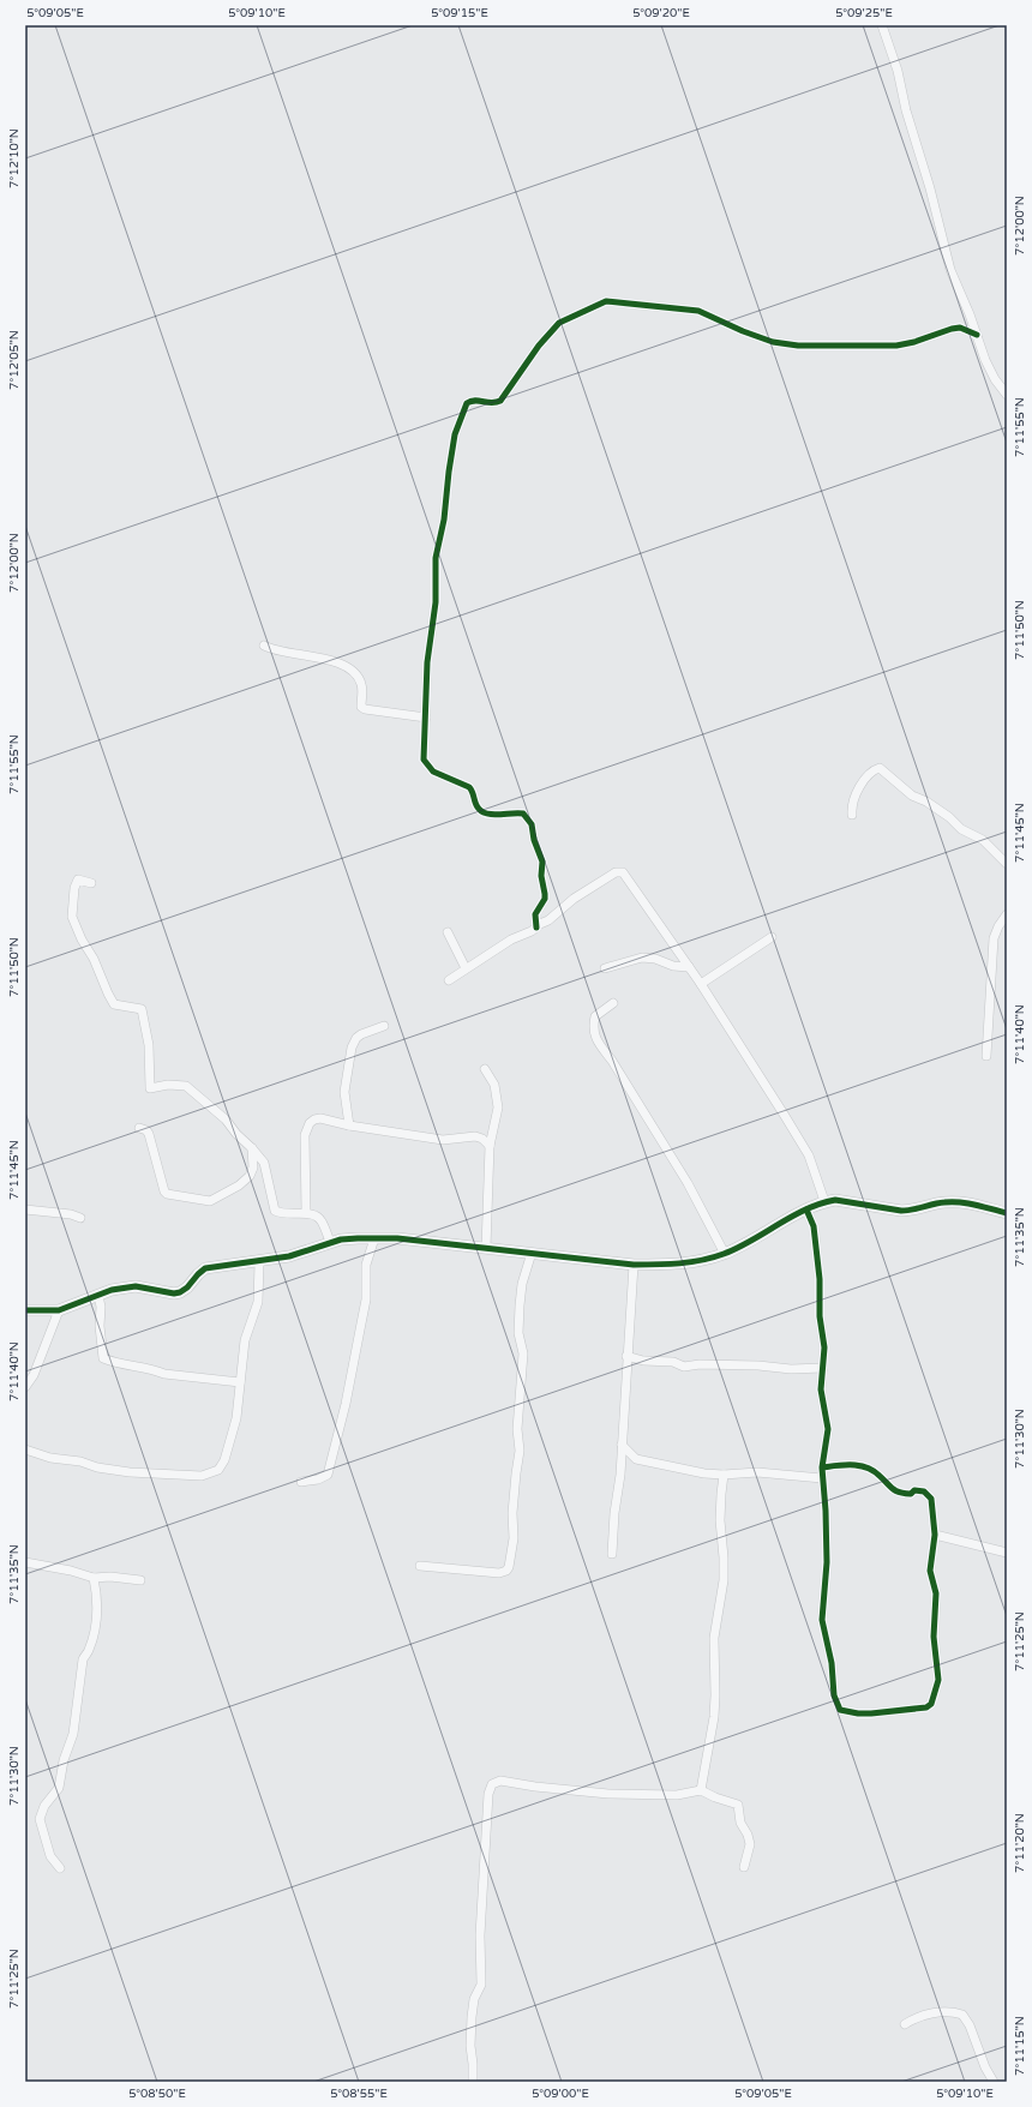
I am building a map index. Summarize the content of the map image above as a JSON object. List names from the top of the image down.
{
  "coordinates": [
    "5°09'05\"E",
    "5°09'10\"E",
    "5°09'15\"E",
    "5°09'20\"E",
    "5°09'25\"E",
    "7°12'10\"N",
    "7°12'00\"N",
    "7°12'05\"N",
    "7°11'55\"N",
    "7°11'50\"N",
    "7°11'45\"N",
    "7°11'40\"N",
    "7°11'35\"N",
    "7°11'30\"N",
    "7°11'25\"N",
    "7°11'20\"N",
    "7°11'15\"N",
    "5°08'50\"E",
    "5°08'55\"E",
    "5°09'00\"E"
  ]
}
